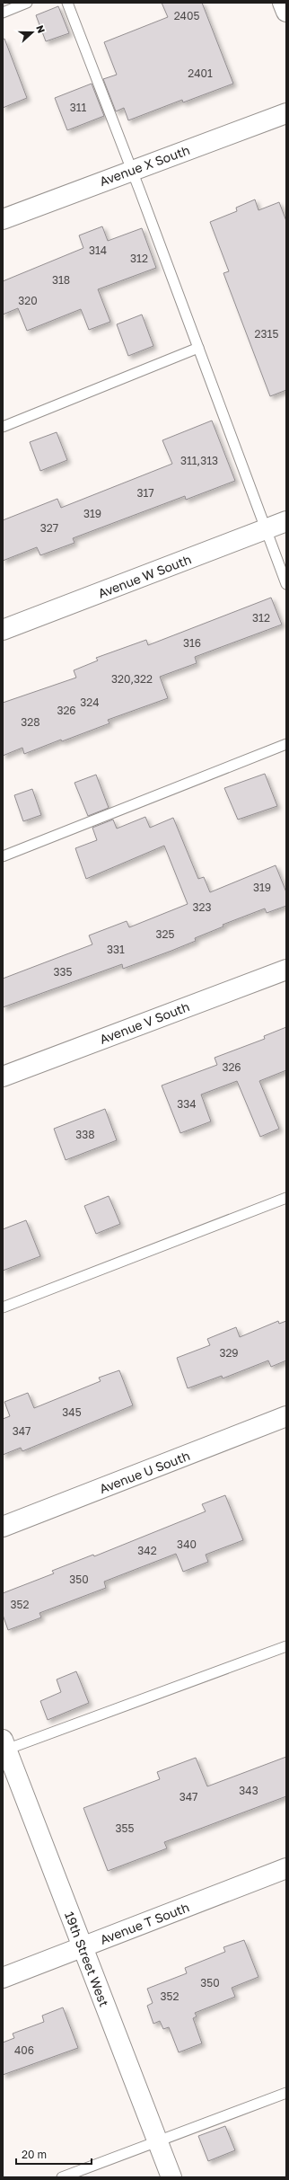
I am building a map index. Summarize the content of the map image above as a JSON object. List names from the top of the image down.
{
  "streets": {
    "street": [
      "Avenue X South",
      "Avenue W South",
      "Avenue V South",
      "Avenue U South",
      "Avenue T South",
      "19th Street West"
    ]
  },
  "crossings": [
    ["Avenue T South", "19th Street West"]
  ],
  "house_numbers": [
    "2405",
    "2401",
    "311",
    "314",
    "312",
    "318",
    "320",
    "2315",
    "311,313",
    "317",
    "319",
    "327",
    "312",
    "316",
    "320,322",
    "324",
    "326",
    "328",
    "319",
    "323",
    "325",
    "331",
    "335",
    "326",
    "334",
    "338",
    "329",
    "345",
    "347",
    "340",
    "342",
    "350",
    "352",
    "343",
    "347",
    "355",
    "350",
    "352",
    "406"
  ],
  "scale_bar": "20 m",
  "north": "right"
}
